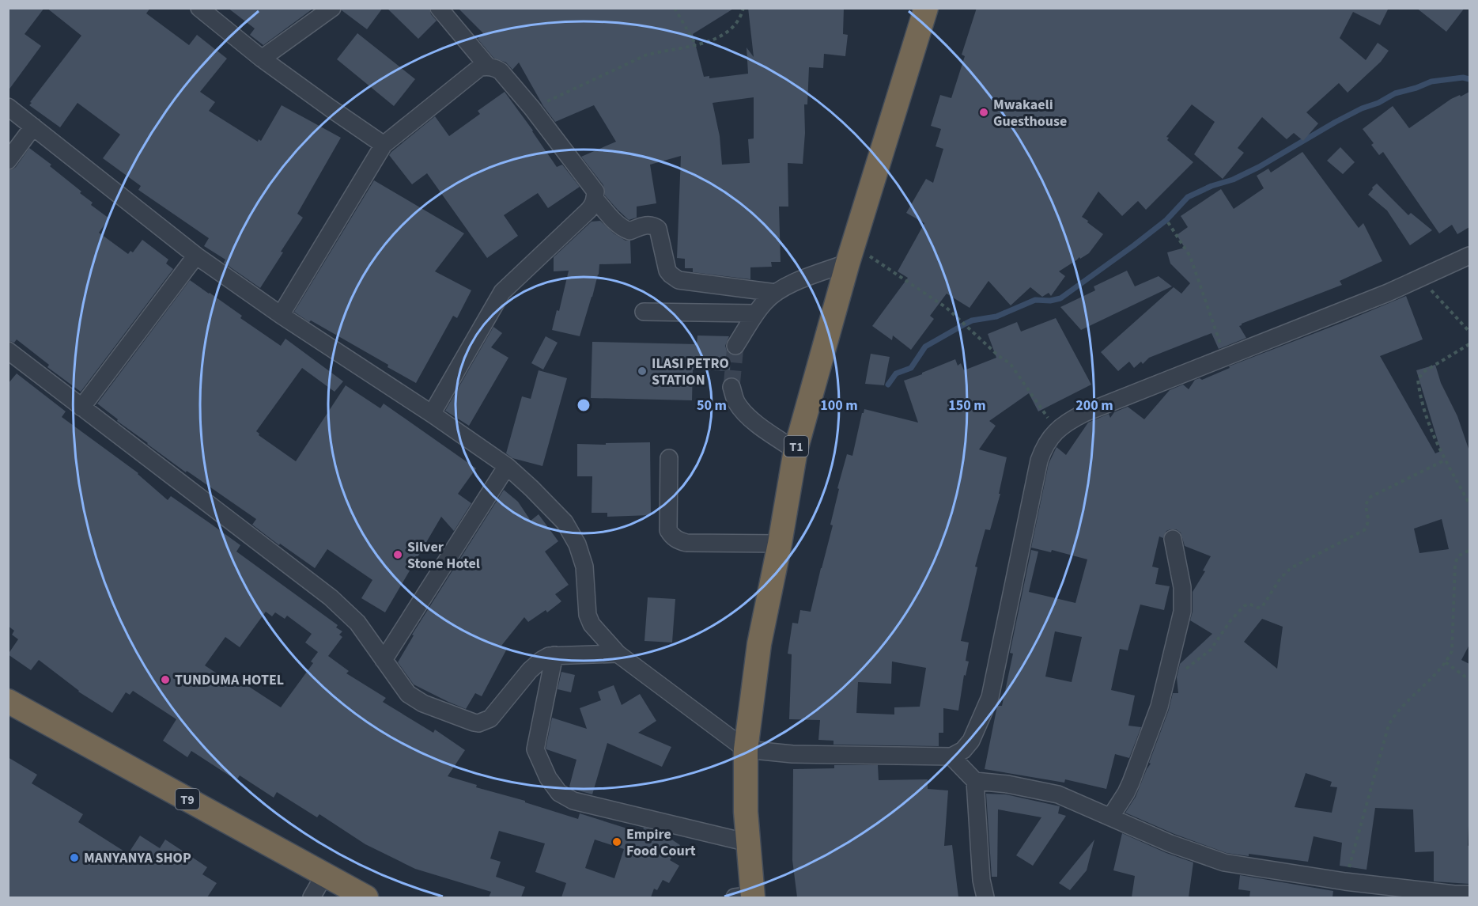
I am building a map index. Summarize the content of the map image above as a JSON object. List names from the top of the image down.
{
  "streets": {
    "highway": ["T1", "T9"]
  },
  "places": [
    "Mwakaeli Guesthouse",
    "ILASI PETRO STATION",
    "Silver Stone Hotel",
    "TUNDUMA HOTEL",
    "Empire Food Court",
    "MANYANYA SHOP"
  ],
  "rings": [
    "50 m",
    "100 m",
    "150 m",
    "200 m"
  ]
}
